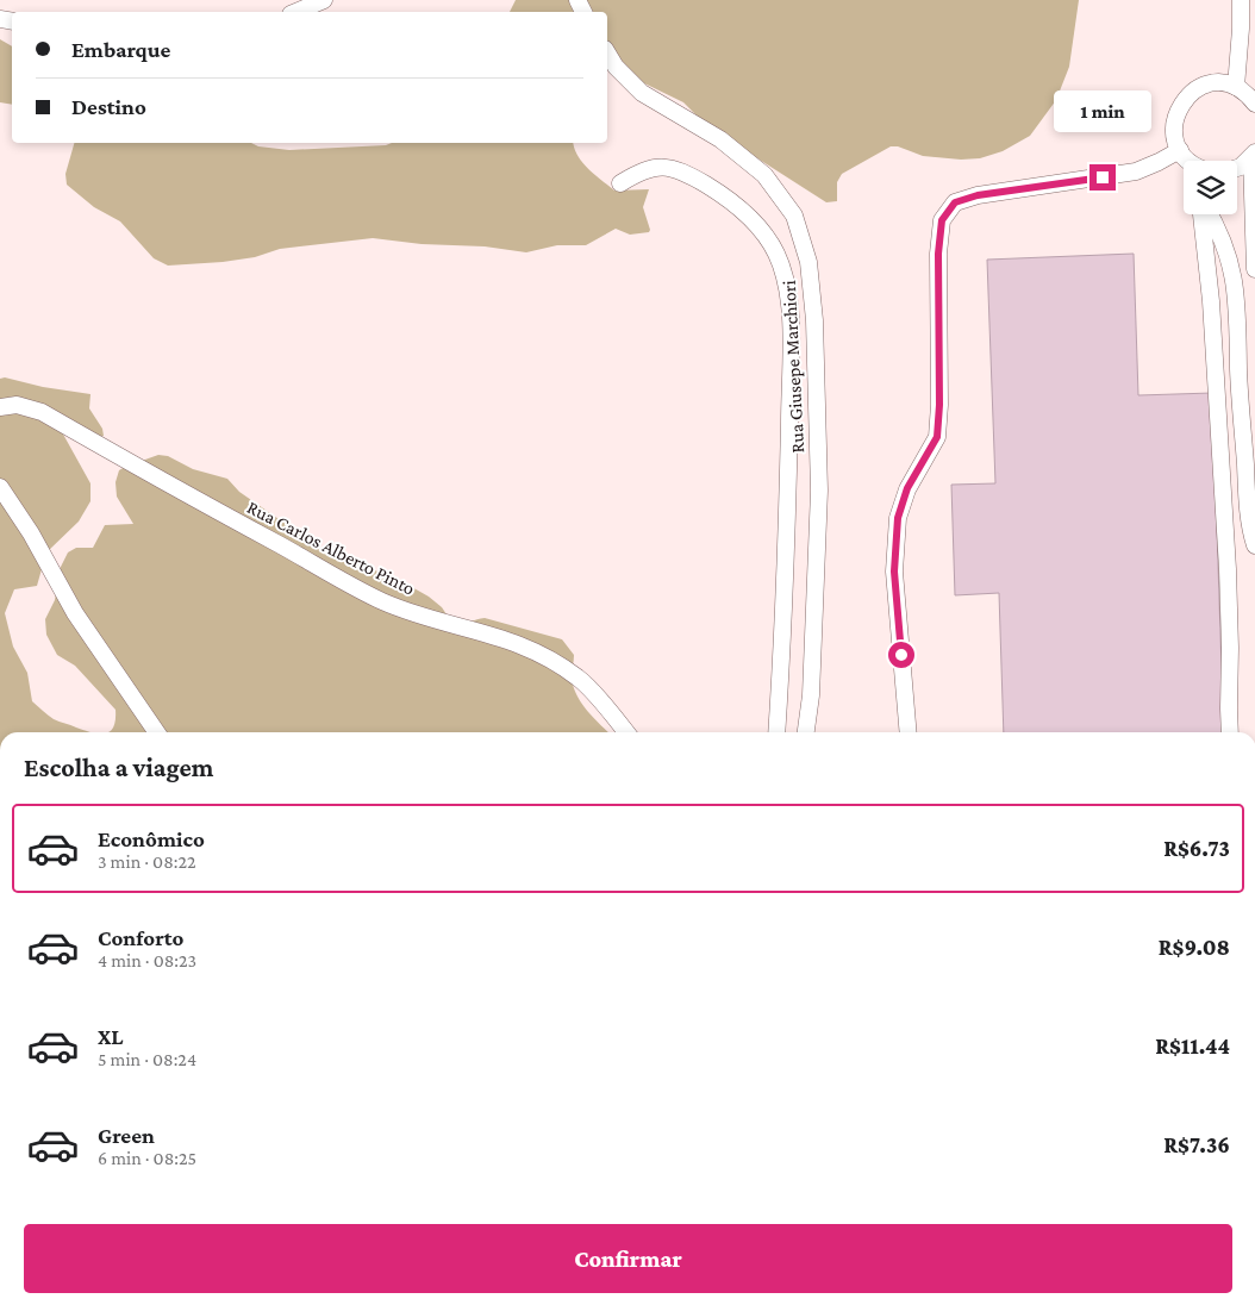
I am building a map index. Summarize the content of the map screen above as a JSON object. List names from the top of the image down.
{
  "streets": {
    "street": ["Rua Giusepe Marchiori", "Rua Carlos Alberto Pinto"]
  },
  "page": {
    "banner": ["Embarque", "Destino"],
    "bubble": "1 min",
    "heading": "Escolha a viagem",
    "list": [
      {
        "name": "Econômico",
        "note": "3 min · 08:22",
        "value": "R$6.73"
      },
      {
        "name": "Conforto",
        "note": "4 min · 08:23",
        "value": "R$9.08"
      },
      {
        "name": "XL",
        "note": "5 min · 08:24",
        "value": "R$11.44"
      },
      {
        "name": "Green",
        "note": "6 min · 08:25",
        "value": "R$7.36"
      }
    ],
    "buttons": "Confirmar"
  }
}
